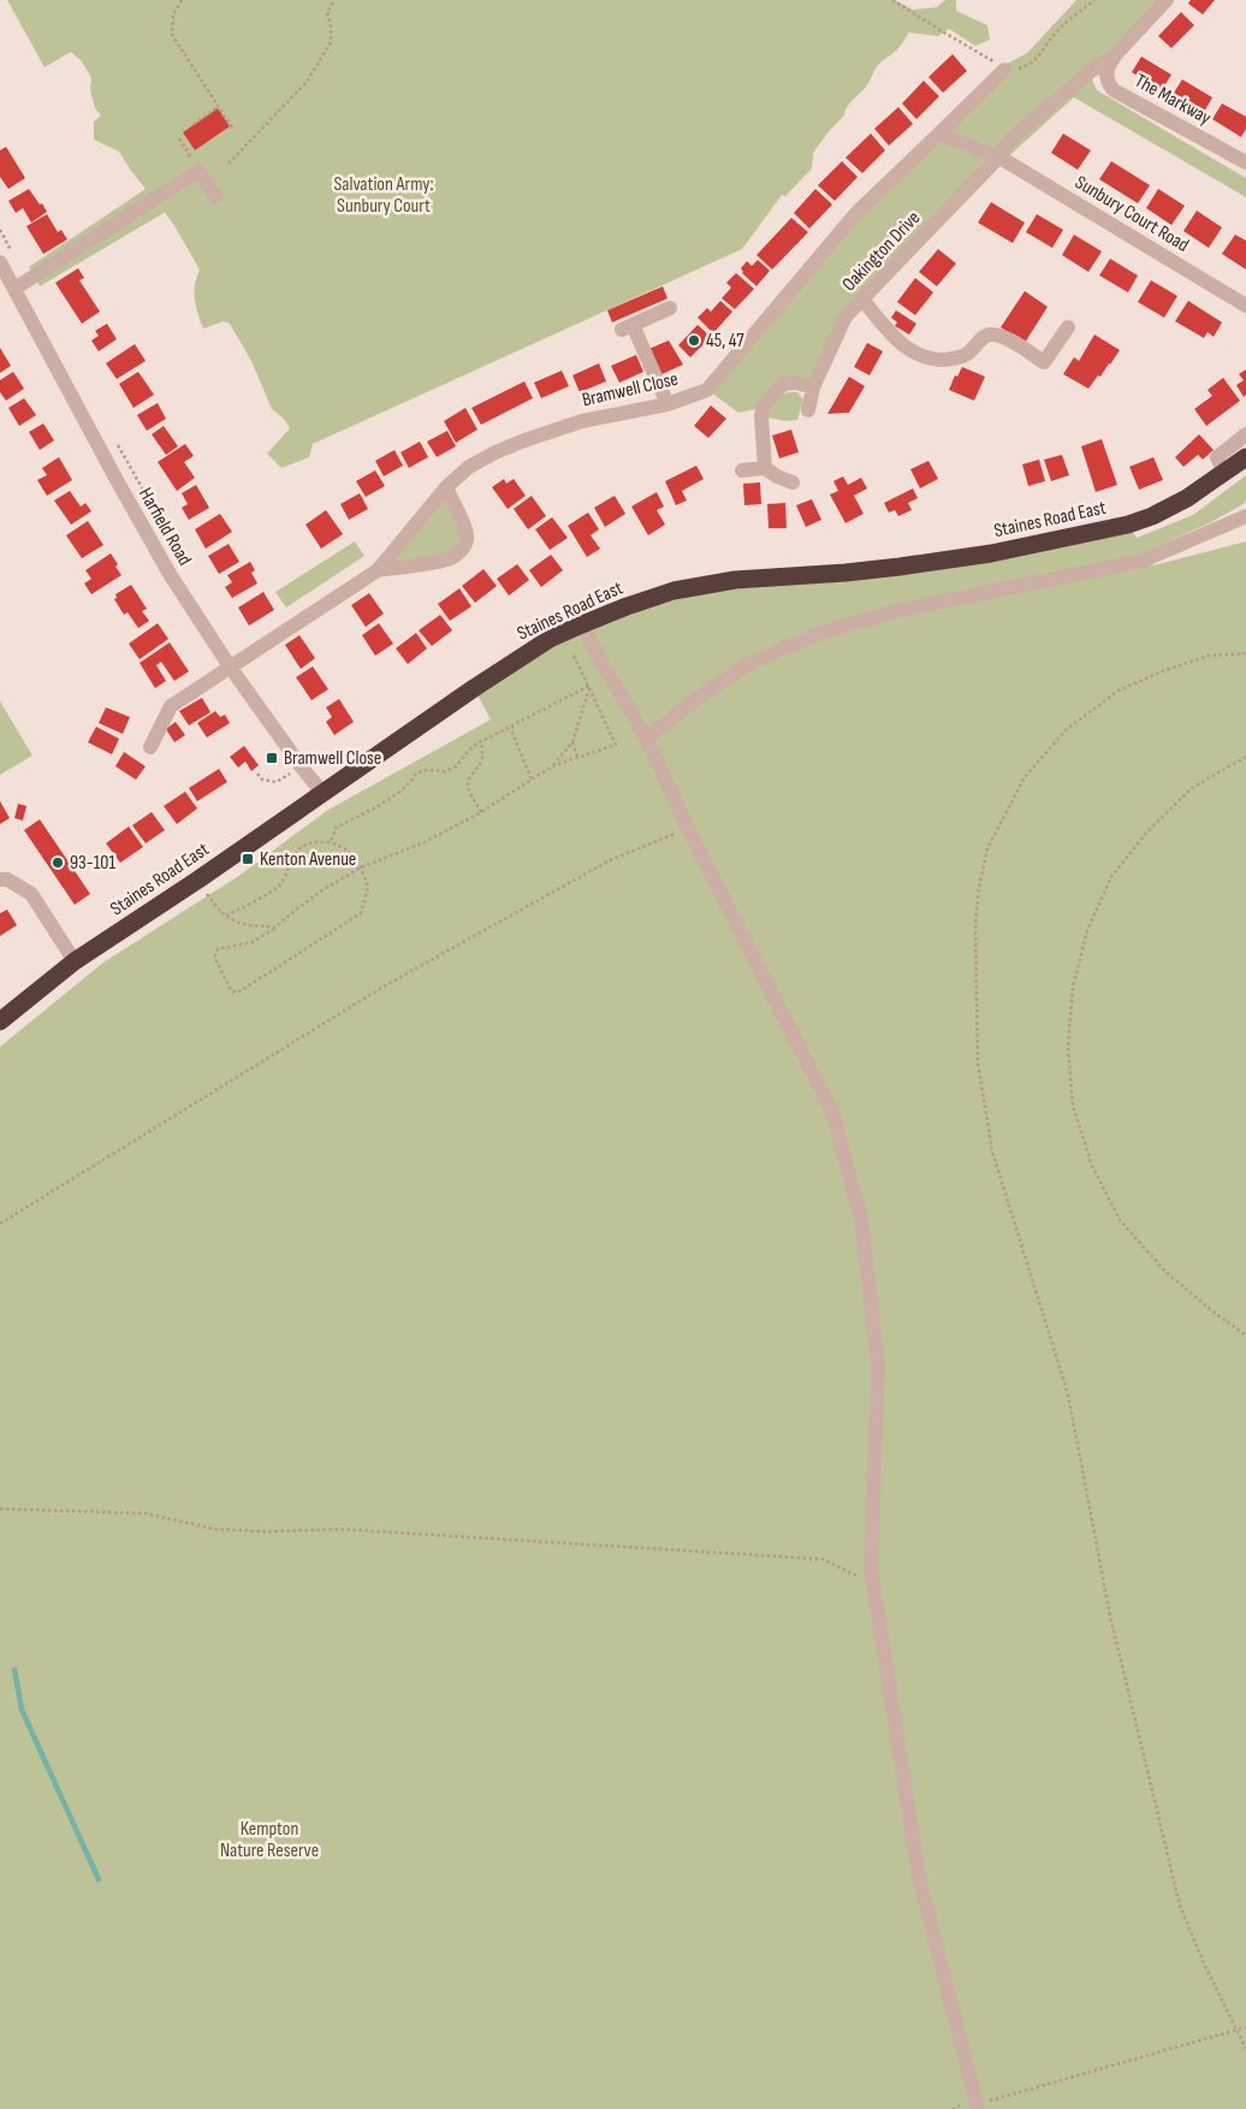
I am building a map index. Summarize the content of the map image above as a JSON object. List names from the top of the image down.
{
  "streets": {
    "highway": ["Staines Road East"],
    "street": [
      "The Markway",
      "Sunbury Court Road",
      "Oakington Drive",
      "Bramwell Close",
      "Harfield Road"
    ]
  },
  "crossings": [
    ["The Markway", "Oakington Drive"],
    ["Sunbury Court Road", "Oakington Drive"],
    ["Oakington Drive", "Bramwell Close"],
    ["Bramwell Close", "Harfield Road"],
    ["Staines Road East", "Harfield Road"]
  ],
  "parks": ["Salvation Army: Sunbury Court", "Kempton Nature Reserve"],
  "places": {
    "other": ["45, 47", "93-101"],
    "transit": ["Bramwell Close", "Kenton Avenue"]
  }
}
